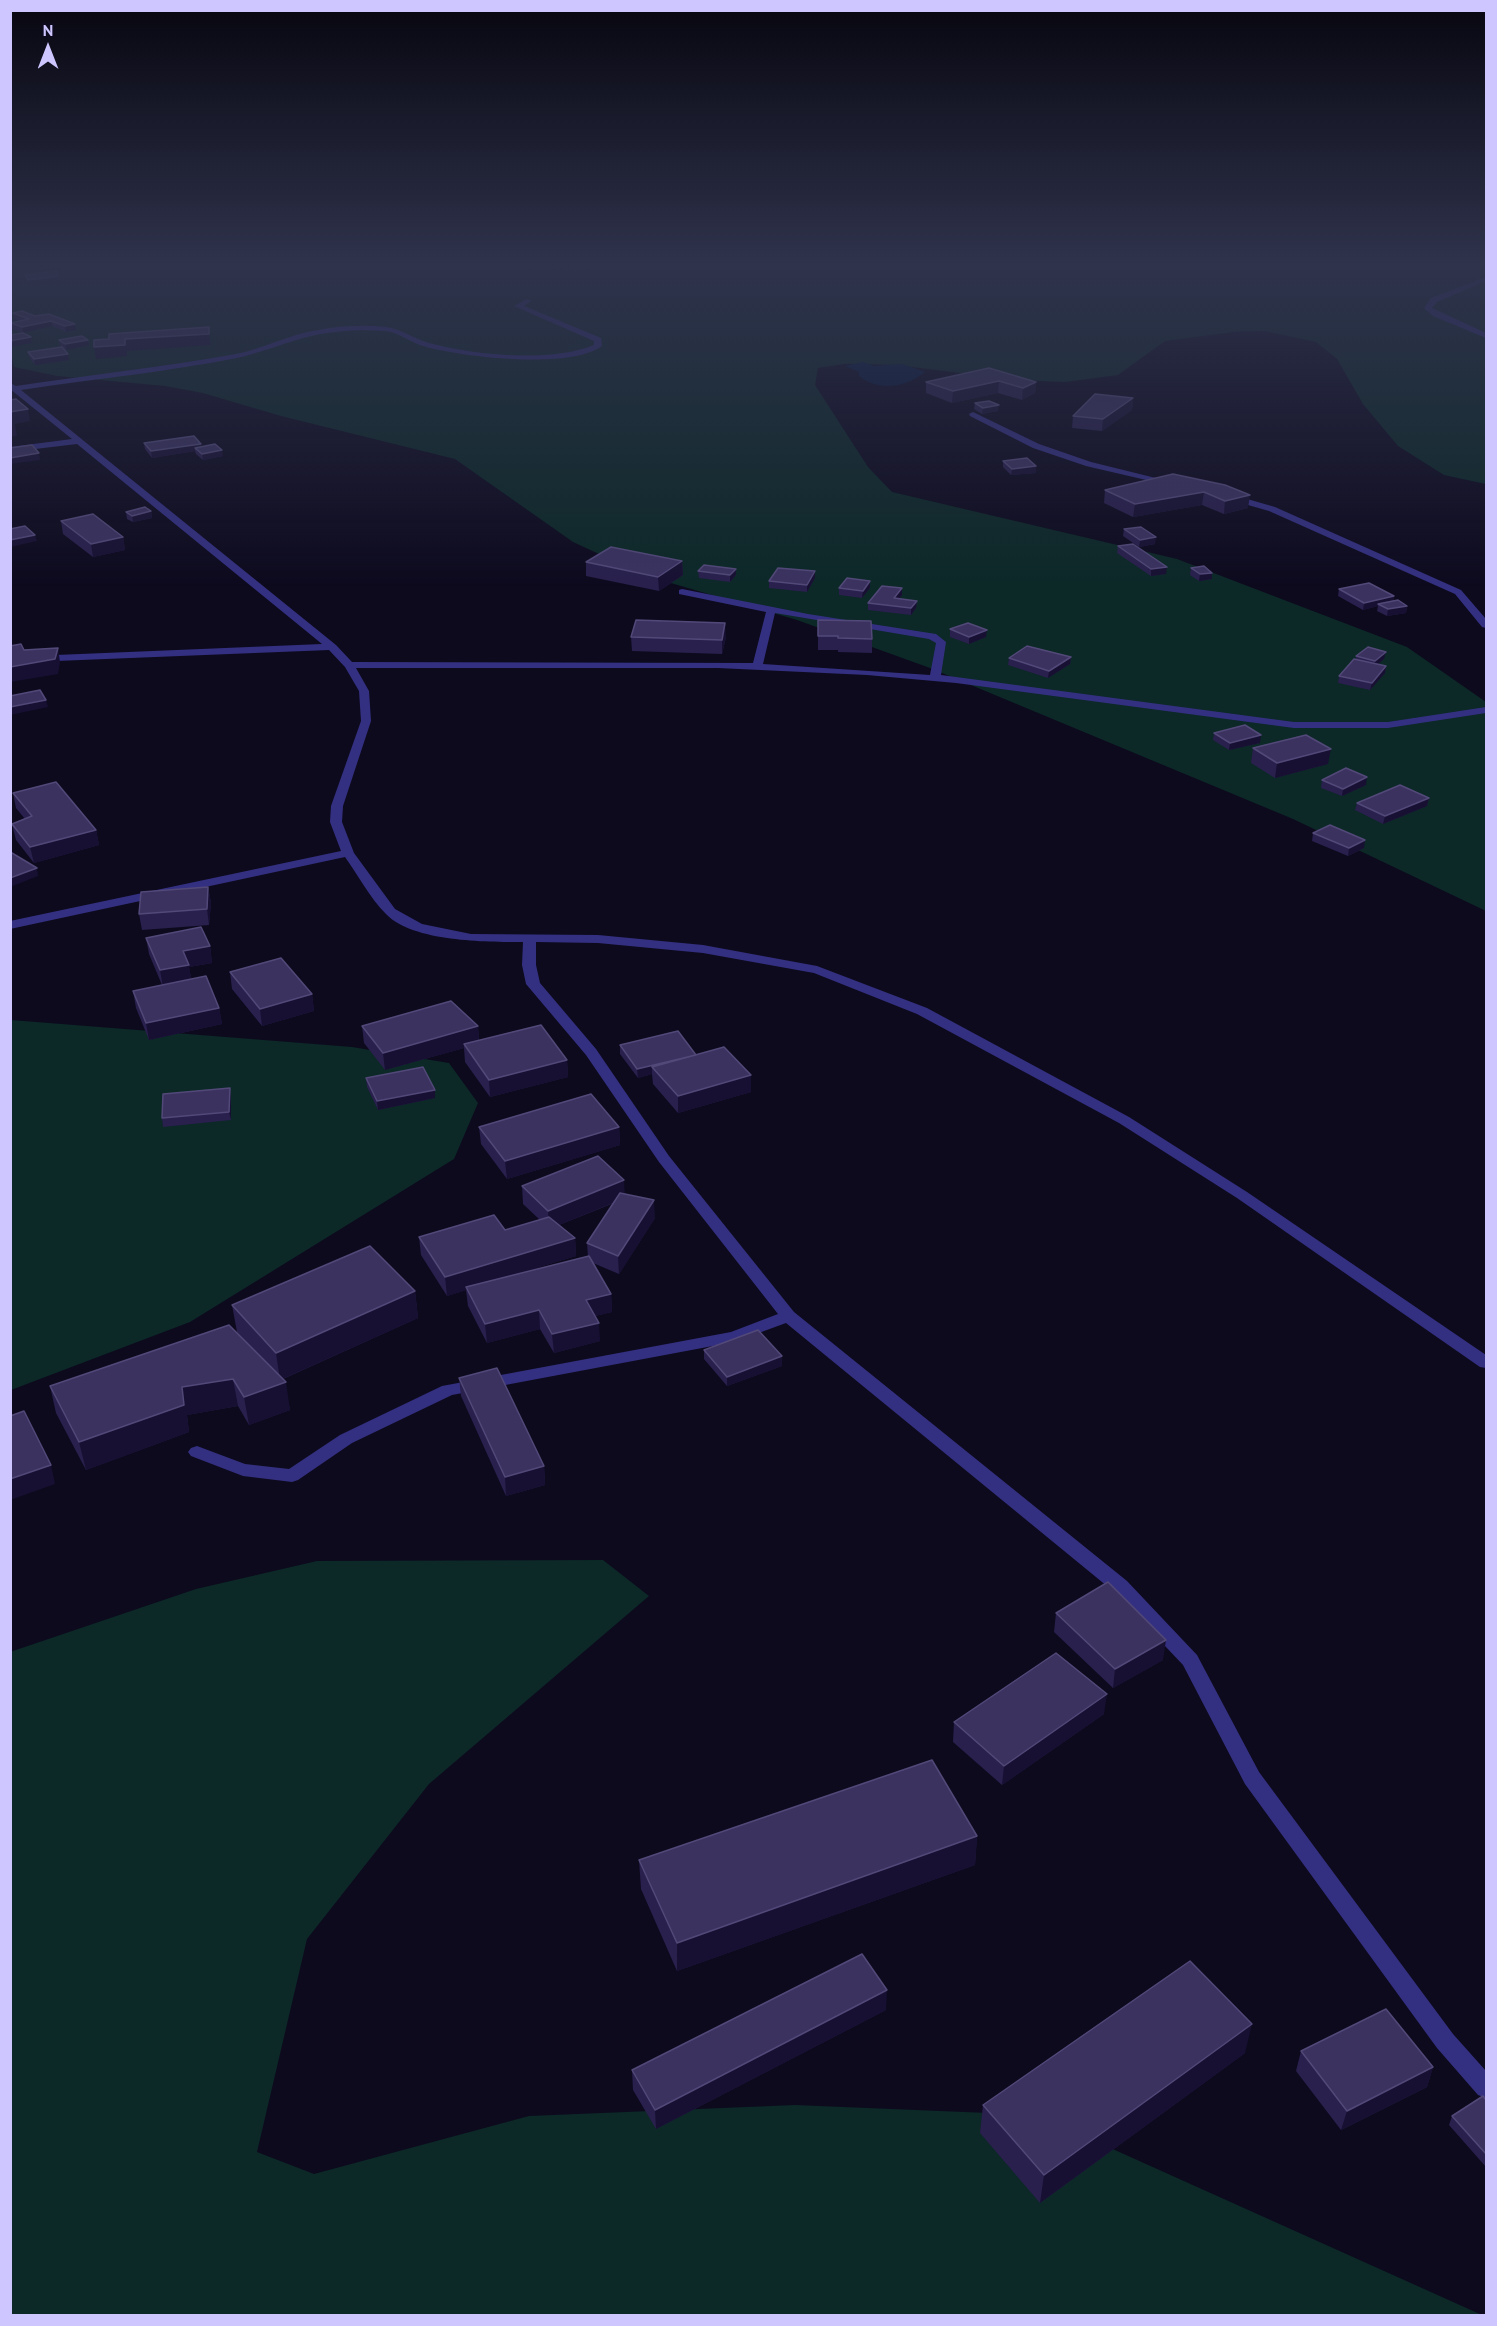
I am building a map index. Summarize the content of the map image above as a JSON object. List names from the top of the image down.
{
  "north": "top"
}
